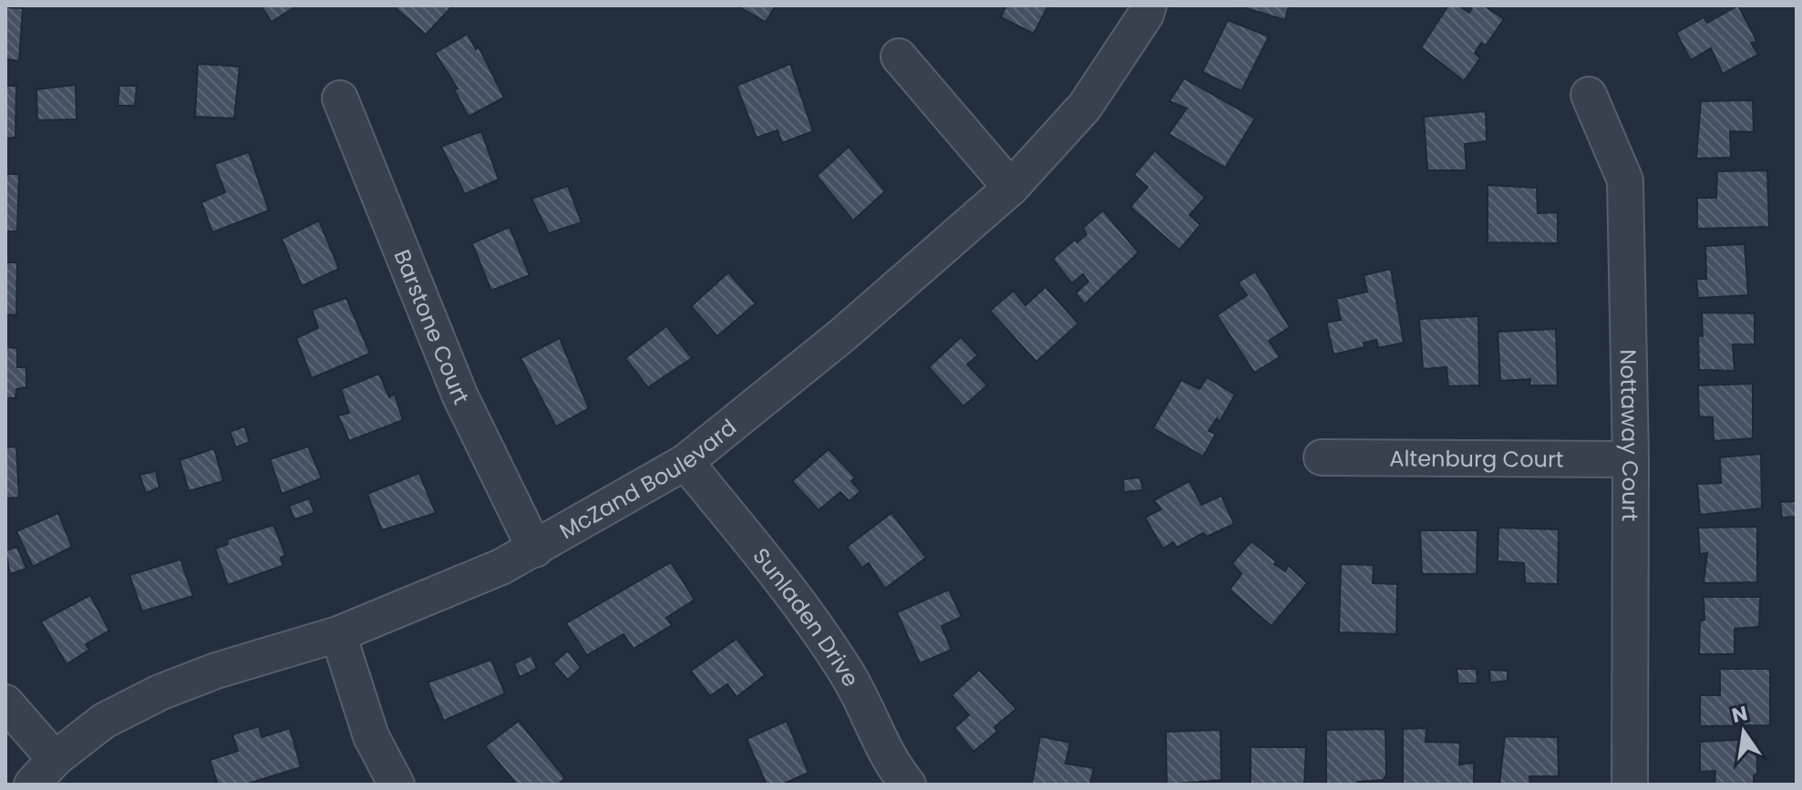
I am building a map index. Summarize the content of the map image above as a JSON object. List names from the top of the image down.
{
  "streets": {
    "street": [
      "Barstone Court",
      "Nottaway Court",
      "Altenburg Court",
      "McZand Boulevard",
      "Sunladen Drive"
    ]
  },
  "crossings": [
    ["Barstone Court", "McZand Boulevard"],
    ["Nottaway Court", "Altenburg Court"],
    ["McZand Boulevard", "Sunladen Drive"]
  ],
  "north": "top"
}
